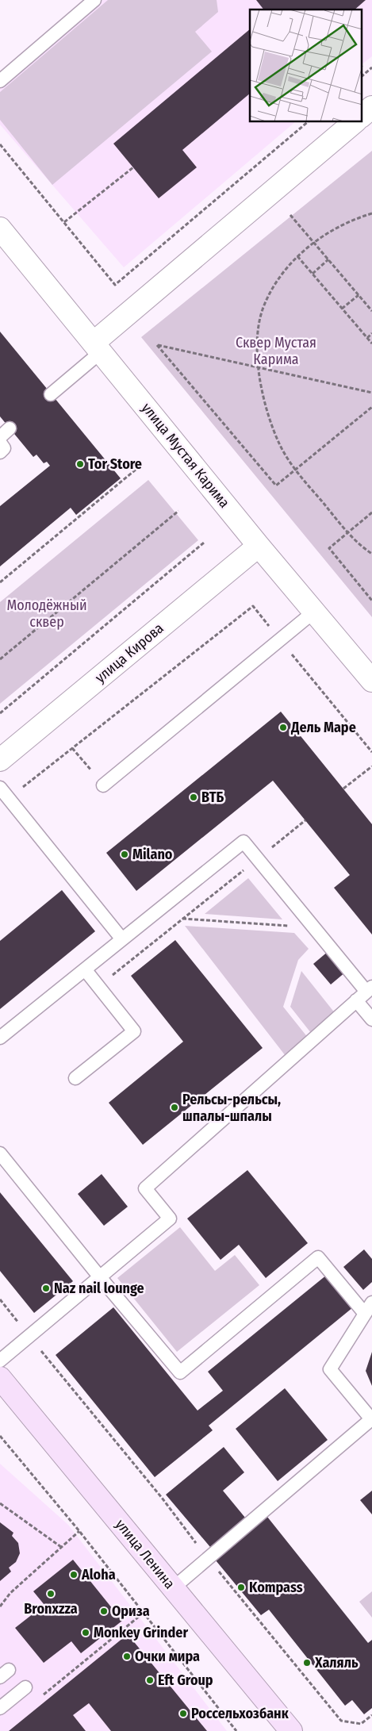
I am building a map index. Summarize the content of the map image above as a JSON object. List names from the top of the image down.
{
  "streets": {
    "main road": ["улица Ленина"],
    "street": ["улица Мустая Карима", "улица Кирова"]
  },
  "crossings": [
    ["улица Мустая Карима", "улица Кирова"]
  ],
  "parks": ["Сквер Мустая Карима", "Молодёжный сквер"],
  "places": [
    "Tor Store",
    "Дель Маре",
    "ВТБ",
    "Milano",
    "Рельсы-рельсы, шпалы-шпалы",
    "Naz nail lounge",
    "Aloha",
    "Kompass",
    "Bronxzza",
    "Ориза",
    "Monkey Grinder",
    "Очки мира",
    "Халяль",
    "Eft Group",
    "Россельхозбанк"
  ]
}
